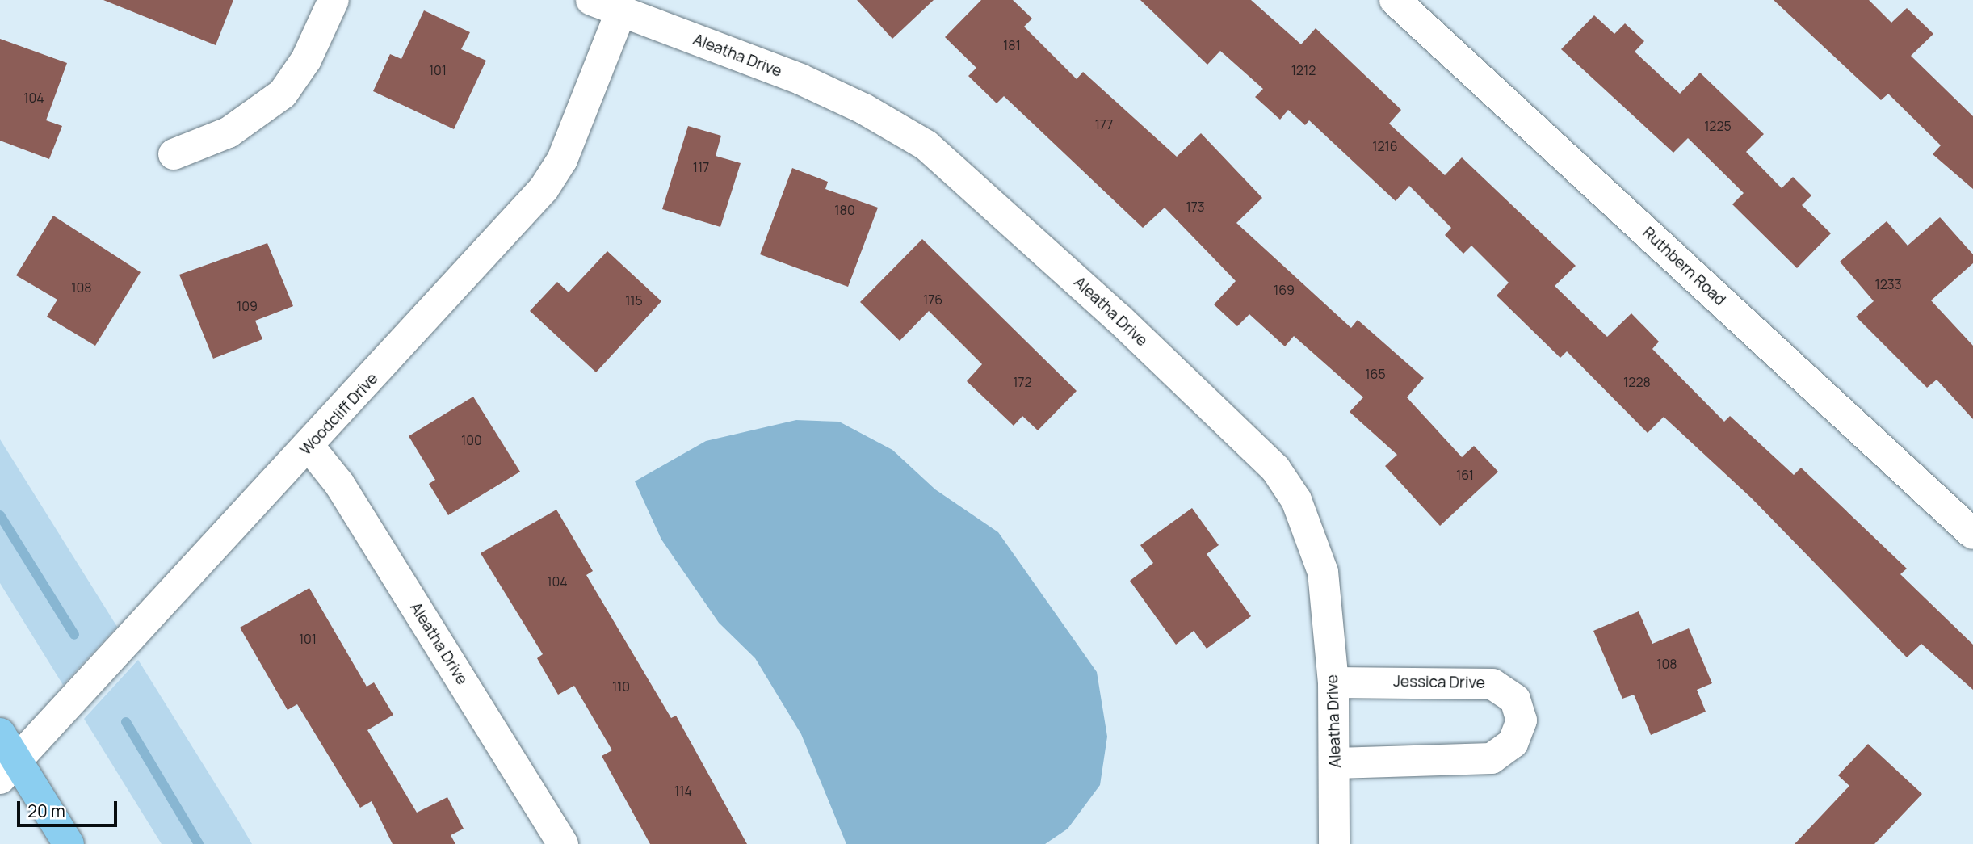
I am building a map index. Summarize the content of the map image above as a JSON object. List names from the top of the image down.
{
  "streets": {
    "street": [
      "Aleatha Drive",
      "Ruthbern Road",
      "Woodcliff Drive",
      "Jessica Drive"
    ]
  },
  "crossings": [
    ["Aleatha Drive", "Woodcliff Drive"],
    ["Aleatha Drive", "Jessica Drive"]
  ],
  "house_numbers": [
    "181",
    "101",
    "1212",
    "104",
    "177",
    "1225",
    "1216",
    "117",
    "173",
    "180",
    "1233",
    "108",
    "169",
    "176",
    "115",
    "109",
    "165",
    "172",
    "1228",
    "100",
    "161",
    "104",
    "101",
    "108",
    "110",
    "114"
  ],
  "scale_bar": "20 m"
}
